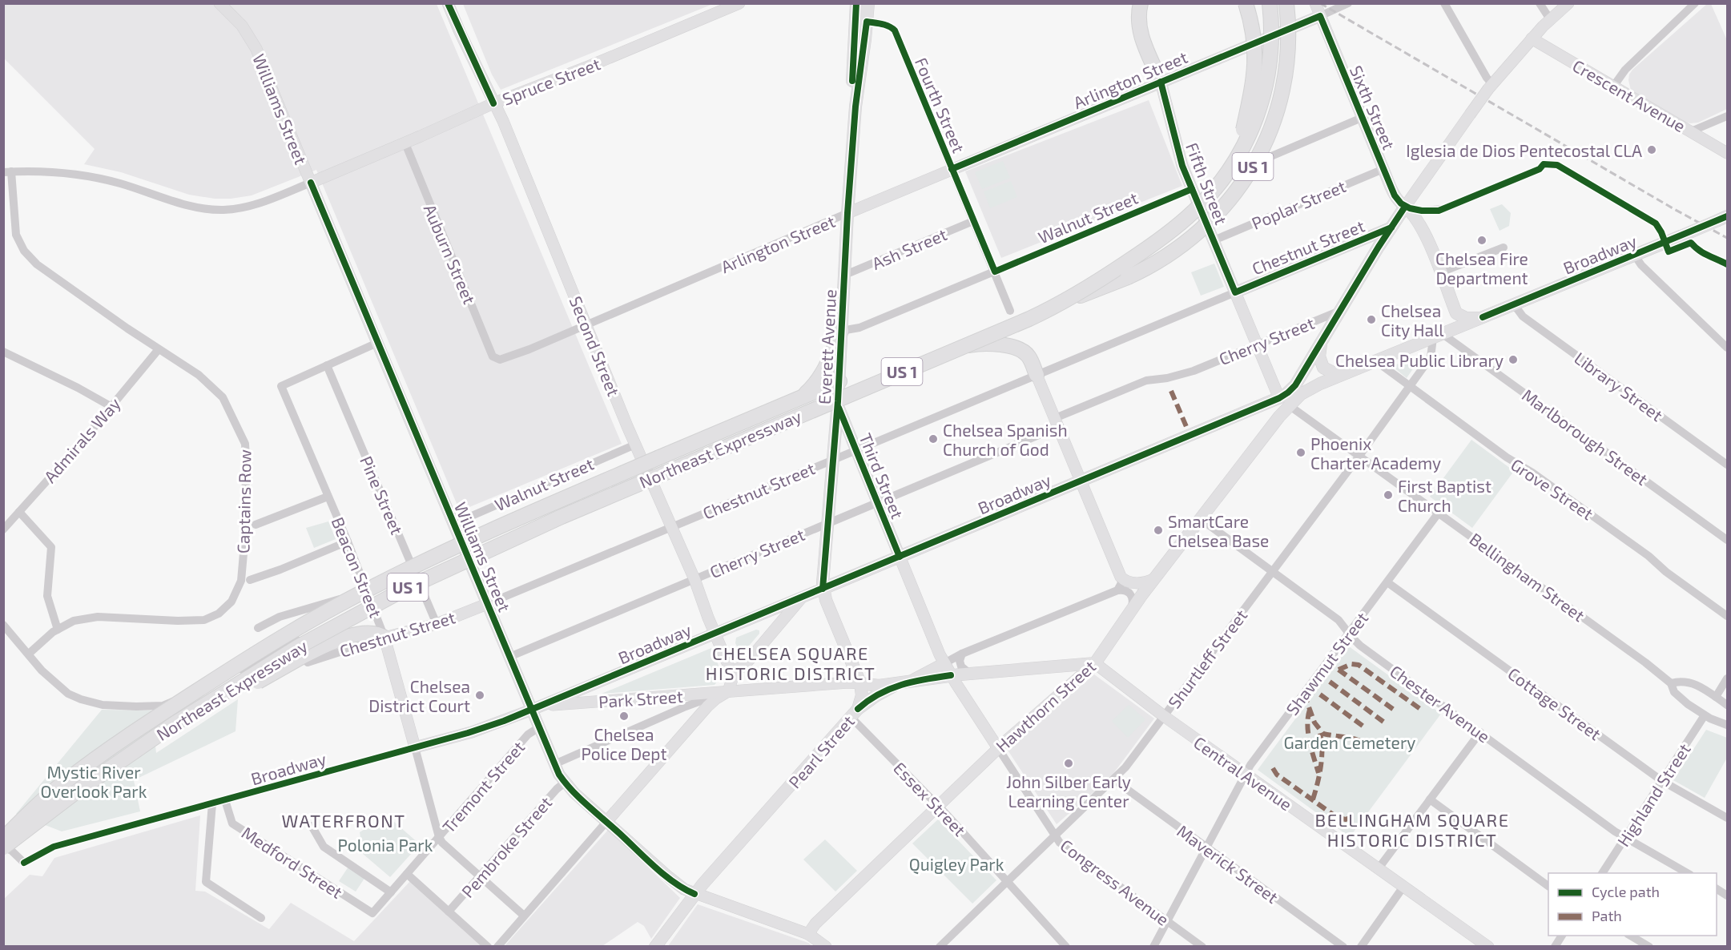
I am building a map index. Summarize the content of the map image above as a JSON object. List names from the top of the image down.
{
  "streets": {
    "highway": ["US 1", "Northeast Expressway"],
    "main road": [
      "Broadway",
      "Everett Avenue",
      "Park Street",
      "Hawthorn Street",
      "Pearl Street"
    ],
    "street": [
      "Arlington Street",
      "Spruce Street",
      "Crescent Avenue",
      "Fourth Street",
      "Sixth Street",
      "Williams Street",
      "Fifth Street",
      "Poplar Street",
      "Walnut Street",
      "Chestnut Street",
      "Ash Street",
      "Auburn Street",
      "Cherry Street",
      "Second Street",
      "Library Street",
      "Marlborough Street",
      "Admirals Way",
      "Third Street",
      "Grove Street",
      "Pine Street",
      "Captains Row",
      "Beacon Street",
      "Bellingham Street",
      "Shurtleff Street",
      "Shawmut Street",
      "Chester Avenue",
      "Cottage Street",
      "Central Avenue",
      "Tremont Street",
      "Highland Street",
      "Essex Street",
      "Pembroke Street",
      "Medford Street",
      "Maverick Street",
      "Congress Avenue"
    ]
  },
  "crossings": [
    ["Arlington Street", "Fourth Street"],
    ["Arlington Street", "Sixth Street"],
    ["Arlington Street", "Fifth Street"],
    ["Arlington Street", "Auburn Street"],
    ["Arlington Street", "Second Street"],
    ["Arlington Street", "Everett Avenue"],
    ["Spruce Street", "Williams Street"],
    ["Spruce Street", "Auburn Street"],
    ["Spruce Street", "Second Street"],
    ["Fourth Street", "Walnut Street"],
    ["Fourth Street", "Ash Street"],
    ["Fourth Street", "Everett Avenue"],
    ["Sixth Street", "Poplar Street"],
    ["Williams Street", "Walnut Street"],
    ["Williams Street", "Chestnut Street"],
    ["Williams Street", "Broadway"],
    ["Williams Street", "Cherry Street"],
    ["Williams Street", "Park Street"],
    ["Williams Street", "Hawthorn Street"],
    ["Williams Street", "Pearl Street"],
    ["Williams Street", "Tremont Street"],
    ["Williams Street", "Pembroke Street"],
    ["Fifth Street", "Poplar Street"],
    ["Fifth Street", "Walnut Street"],
    ["Fifth Street", "Chestnut Street"],
    ["Fifth Street", "Broadway"],
    ["Fifth Street", "Cherry Street"],
    ["Fifth Street", "Bellingham Street"],
    ["Fifth Street", "Hawthorn Street"],
    ["Walnut Street", "Second Street"],
    ["Walnut Street", "Everett Avenue"],
    ["Chestnut Street", "Second Street"],
    ["Chestnut Street", "Everett Avenue"],
    ["Chestnut Street", "Third Street"],
    ["Chestnut Street", "Pine Street"],
    ["Chestnut Street", "Beacon Street"],
    ["Ash Street", "Everett Avenue"],
    ["Broadway", "Second Street"],
    ["Broadway", "Everett Avenue"],
    ["Broadway", "Library Street"],
    ["Broadway", "Marlborough Street"],
    ["Broadway", "Third Street"],
    ["Broadway", "Grove Street"],
    ["Broadway", "Beacon Street"],
    ["Broadway", "Bellingham Street"],
    ["Broadway", "Shurtleff Street"],
    ["Broadway", "Park Street"],
    ["Broadway", "Hawthorn Street"],
    ["Broadway", "Medford Street"],
    ["Broadway", "Congress Avenue"],
    ["Cherry Street", "Second Street"],
    ["Cherry Street", "Everett Avenue"],
    ["Cherry Street", "Third Street"],
    ["Everett Avenue", "Third Street"],
    ["Marlborough Street", "Shurtleff Street"],
    ["Admirals Way", "Captains Row"],
    ["Third Street", "Congress Avenue"],
    ["Grove Street", "Shurtleff Street"],
    ["Pine Street", "Beacon Street"],
    ["Beacon Street", "Tremont Street"],
    ["Beacon Street", "Pembroke Street"],
    ["Bellingham Street", "Shurtleff Street"],
    ["Bellingham Street", "Shawmut Street"],
    ["Bellingham Street", "Hawthorn Street"],
    ["Bellingham Street", "Highland Street"],
    ["Shurtleff Street", "Chester Avenue"],
    ["Shurtleff Street", "Central Avenue"],
    ["Shurtleff Street", "Essex Street"],
    ["Shurtleff Street", "Maverick Street"],
    ["Shurtleff Street", "Congress Avenue"],
    ["Shawmut Street", "Chester Avenue"],
    ["Shawmut Street", "Cottage Street"],
    ["Shawmut Street", "Central Avenue"],
    ["Shawmut Street", "Maverick Street"],
    ["Shawmut Street", "Congress Avenue"],
    ["Park Street", "Hawthorn Street"],
    ["Park Street", "Pearl Street"],
    ["Park Street", "Central Avenue"],
    ["Park Street", "Congress Avenue"],
    ["Chester Avenue", "Hawthorn Street"],
    ["Chester Avenue", "Highland Street"],
    ["Cottage Street", "Highland Street"],
    ["Hawthorn Street", "Central Avenue"],
    ["Hawthorn Street", "Essex Street"],
    ["Hawthorn Street", "Congress Avenue"],
    ["Pearl Street", "Essex Street"],
    ["Pearl Street", "Congress Avenue"],
    ["Tremont Street", "Medford Street"]
  ],
  "districts": ["CHELSEA SQUARE HISTORIC DISTRICT", "BELLINGHAM SQUARE HISTORIC DISTRICT", "WATERFRONT"],
  "parks": [
    "Garden Cemetery",
    "Mystic River Overlook Park",
    "Polonia Park",
    "Quigley Park"
  ],
  "places": [
    "Iglesia de Dios Pentecostal CLA",
    "Chelsea Fire Department",
    "Chelsea City Hall",
    "Chelsea Public Library",
    "Chelsea Spanish Church of God",
    "Phoenix Charter Academy",
    "First Baptist Church",
    "SmartCare Chelsea Base",
    "Chelsea District Court",
    "Chelsea Police Dept",
    "John Silber Early Learning Center"
  ],
  "legend": ["Cycle path", "Path"]
}
